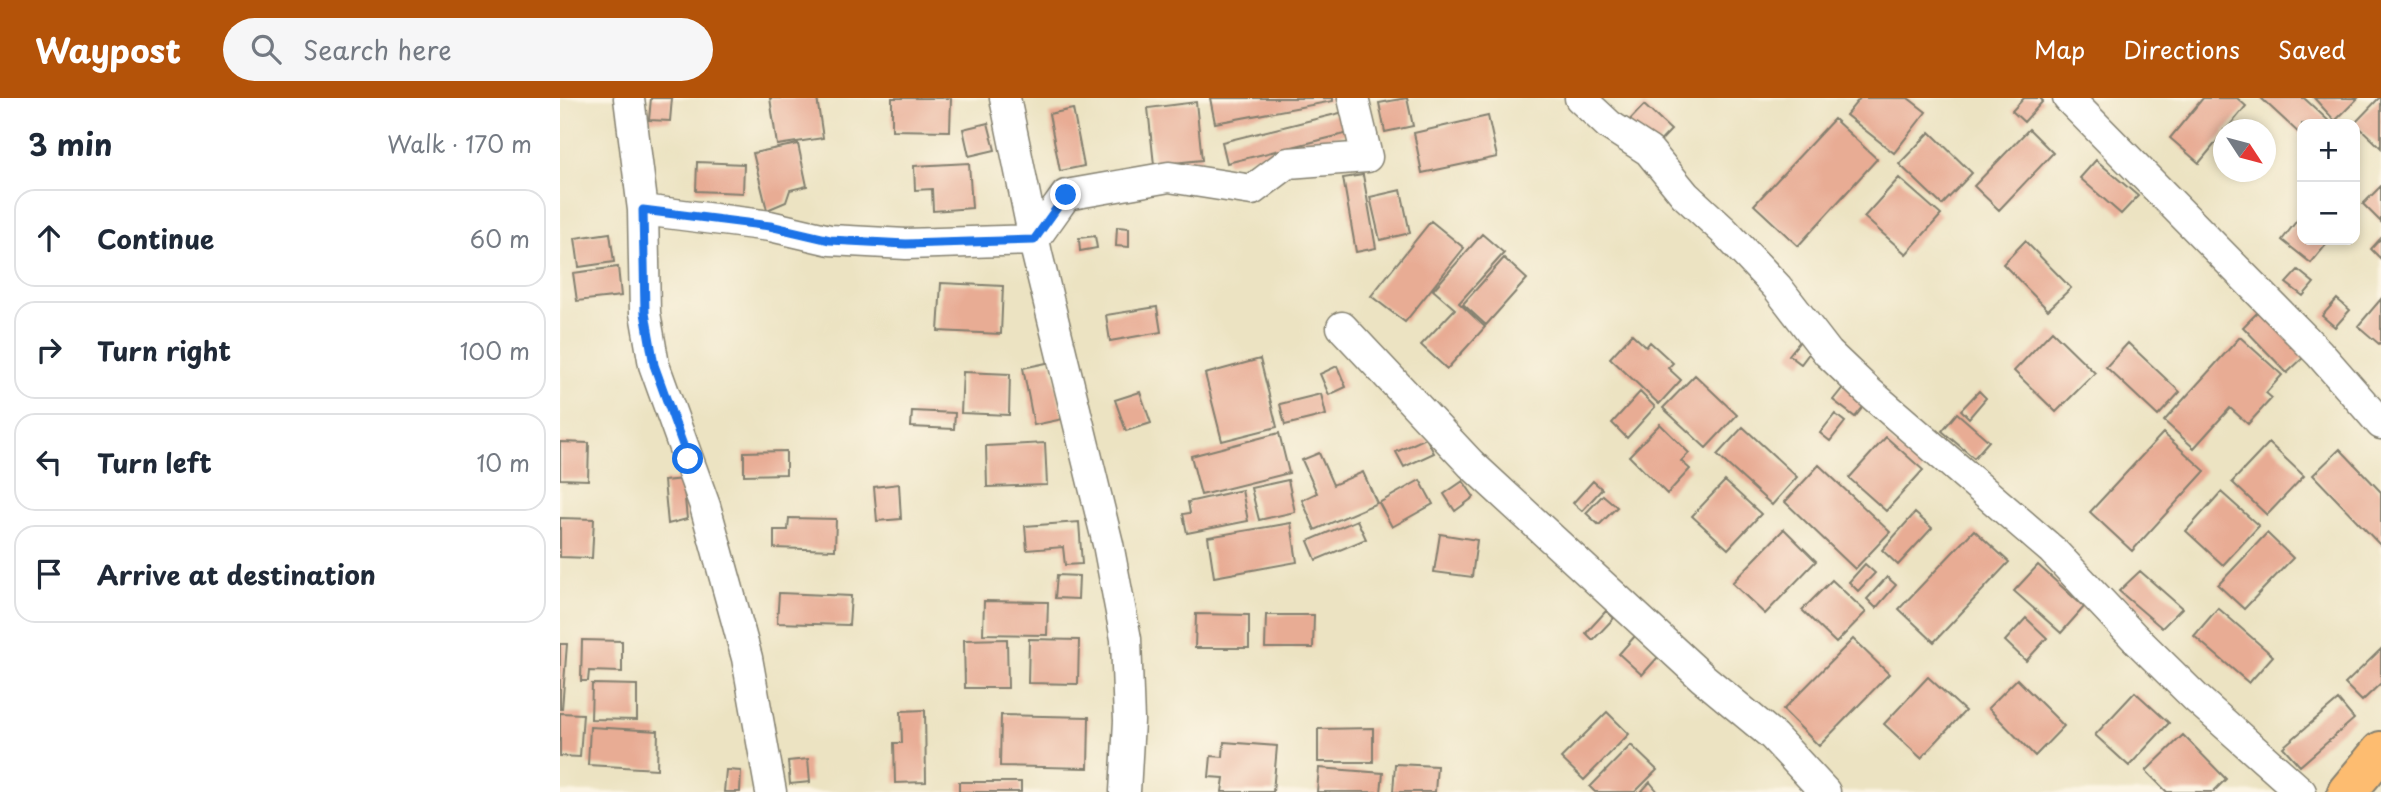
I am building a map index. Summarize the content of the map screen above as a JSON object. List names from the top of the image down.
{
  "north": "bottom right",
  "page": {
    "header": "Waypost",
    "search": "Search here",
    "nav": ["Map", "Directions", "Saved"],
    "heading": ["3 min", "Walk · 170 m"],
    "map_buttons": ["+", "−"],
    "list": [
      ["Continue", "60 m"],
      ["Turn right", "100 m"],
      ["Turn left", "10 m"],
      "Arrive at destination"
    ]
  }
}
